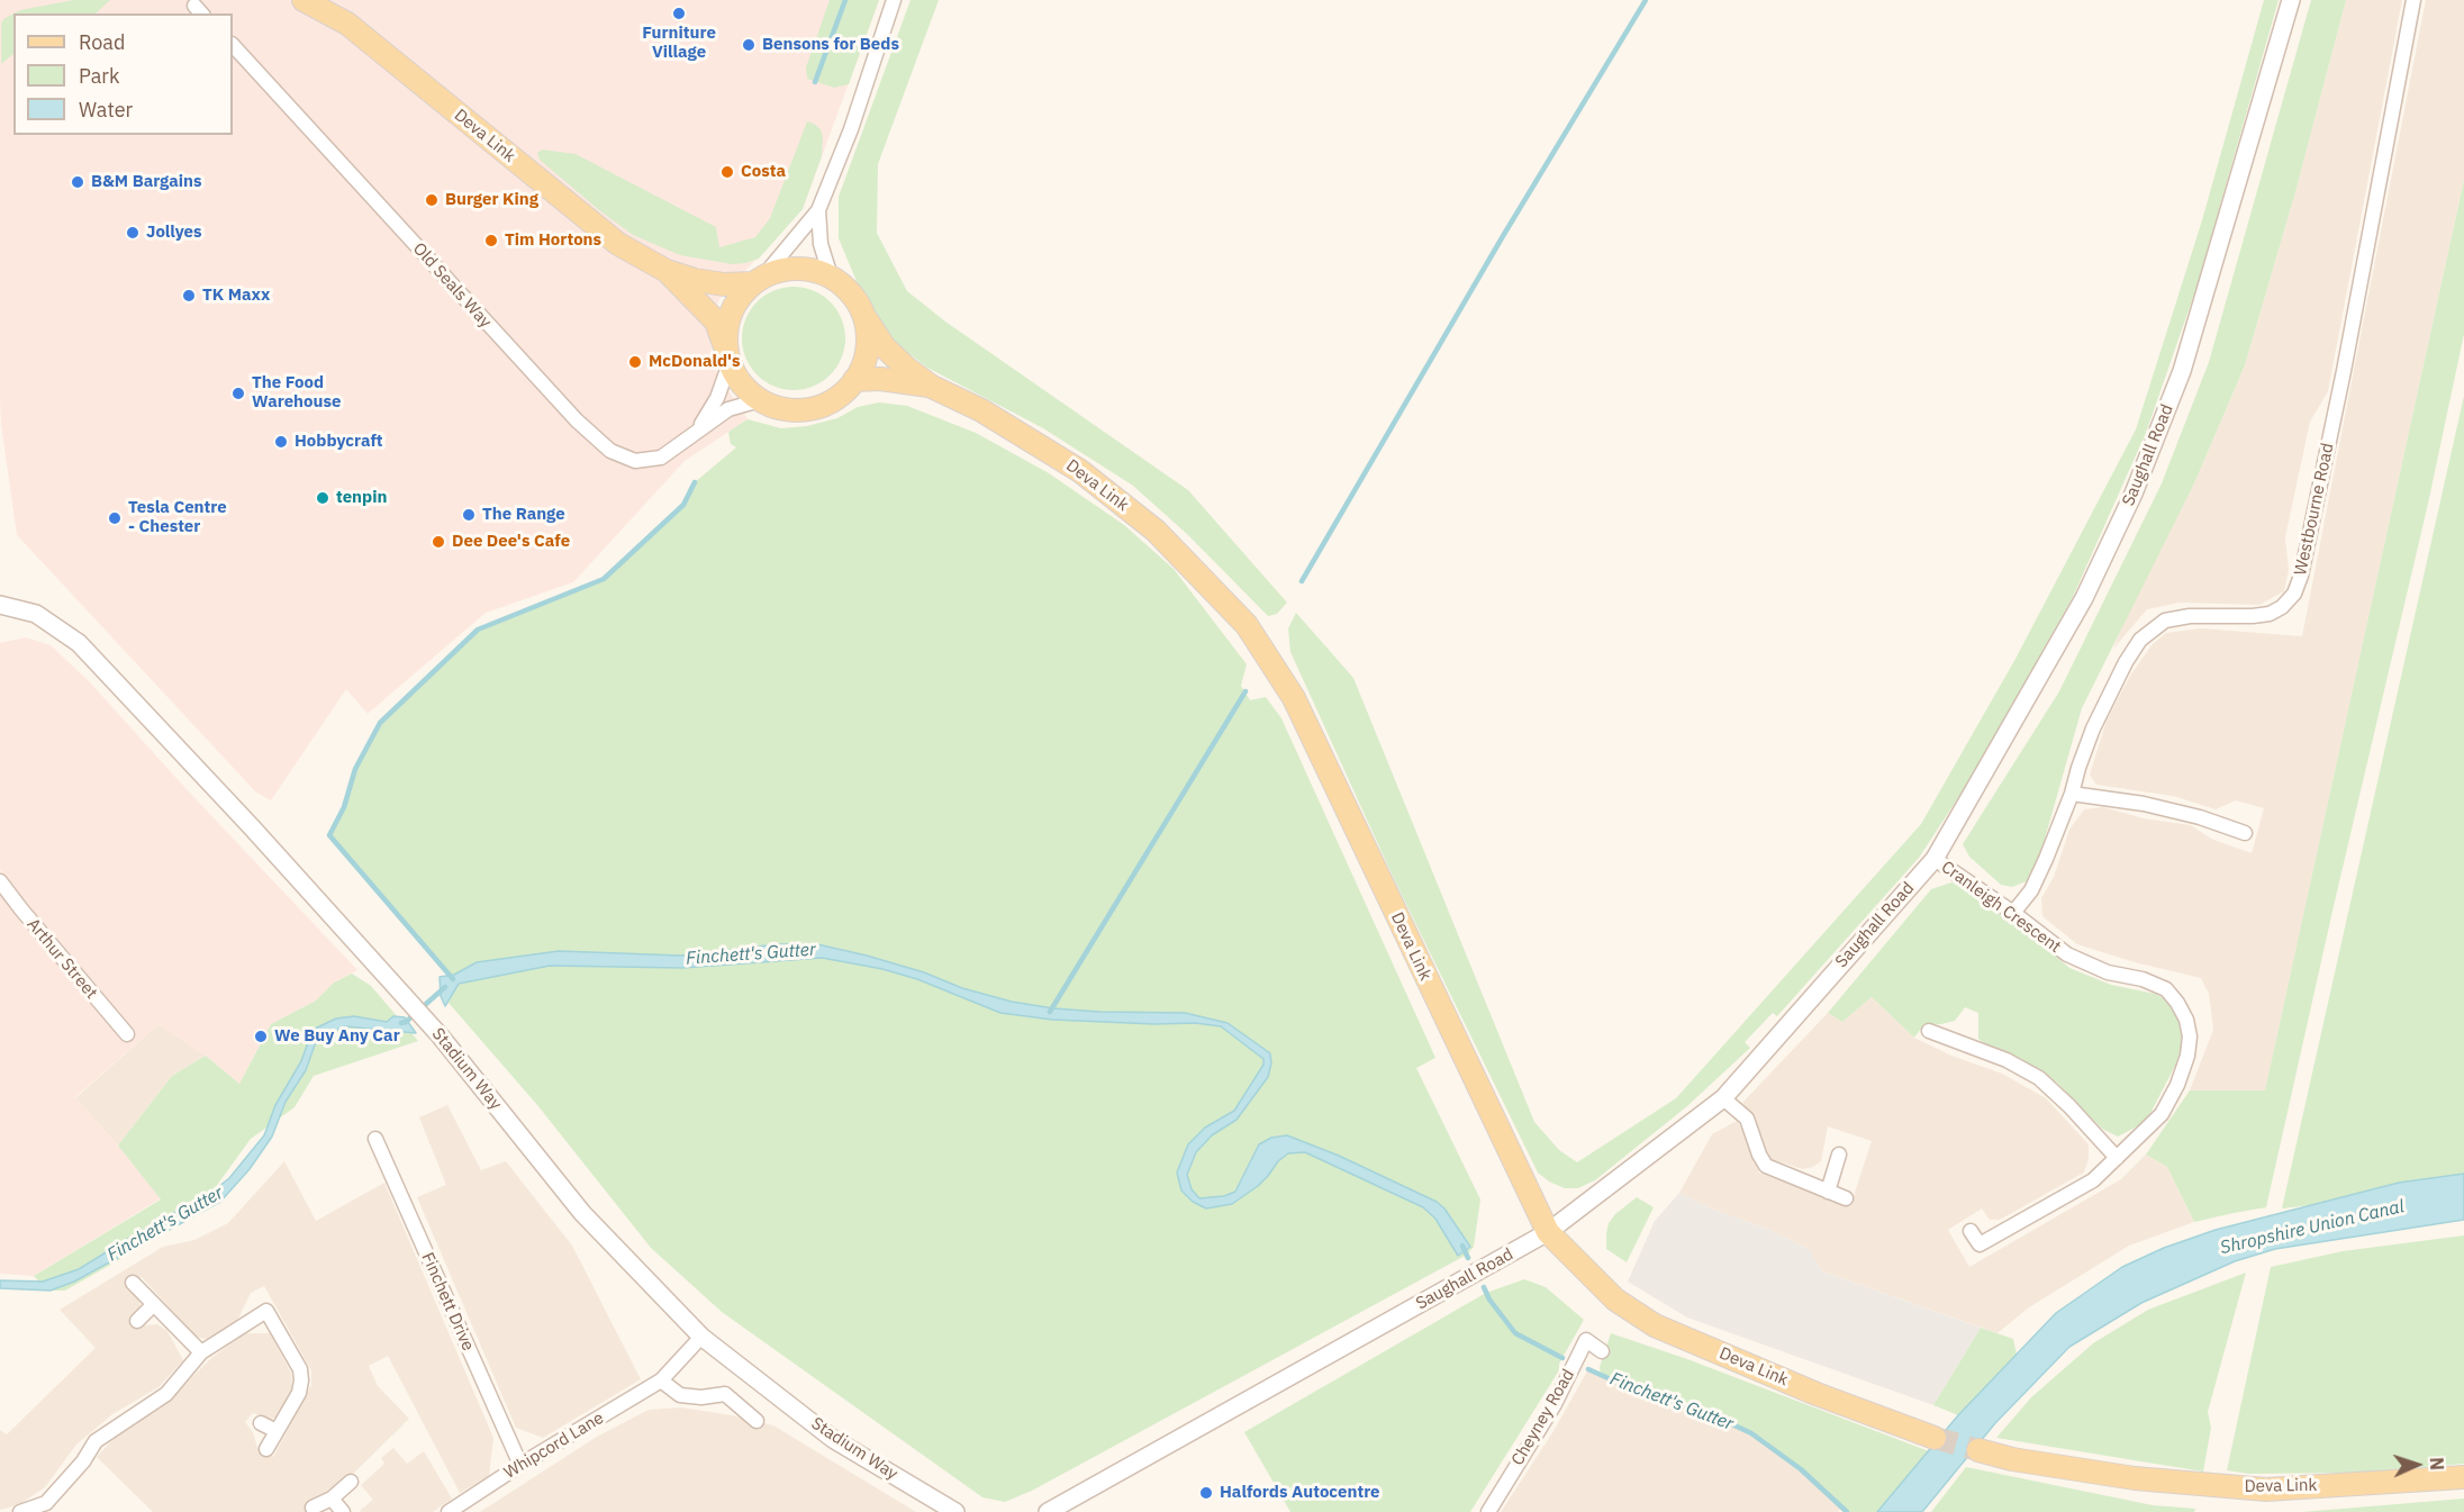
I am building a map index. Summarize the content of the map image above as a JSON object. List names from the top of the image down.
{
  "streets": {
    "main road": ["Deva Link"],
    "street": [
      "Old Seals Way",
      "Saughall Road",
      "Westbourne Road",
      "Cranleigh Crescent",
      "Arthur Street",
      "Stadium Way",
      "Finchett Drive",
      "Cheyney Road",
      "Whipcord Lane"
    ]
  },
  "crossings": [
    ["Deva Link", "Old Seals Way"],
    ["Deva Link", "Saughall Road"],
    ["Saughall Road", "Cranleigh Crescent"],
    ["Westbourne Road", "Cranleigh Crescent"],
    ["Stadium Way", "Whipcord Lane"],
    ["Finchett Drive", "Whipcord Lane"]
  ],
  "water": ["Finchett's Gutter", "Shropshire Union Canal"],
  "places": [
    "Furniture Village",
    "Bensons for Beds",
    "Costa",
    "B&M Bargains",
    "Burger King",
    "Jollyes",
    "Tim Hortons",
    "TK Maxx",
    "McDonald's",
    "The Food Warehouse",
    "Hobbycraft",
    "tenpin",
    "The Range",
    "Tesla Centre - Chester",
    "Dee Dee's Cafe",
    "We Buy Any Car",
    "Halfords Autocentre"
  ],
  "legend": ["Road", "Park", "Water"],
  "north": "right"
}
